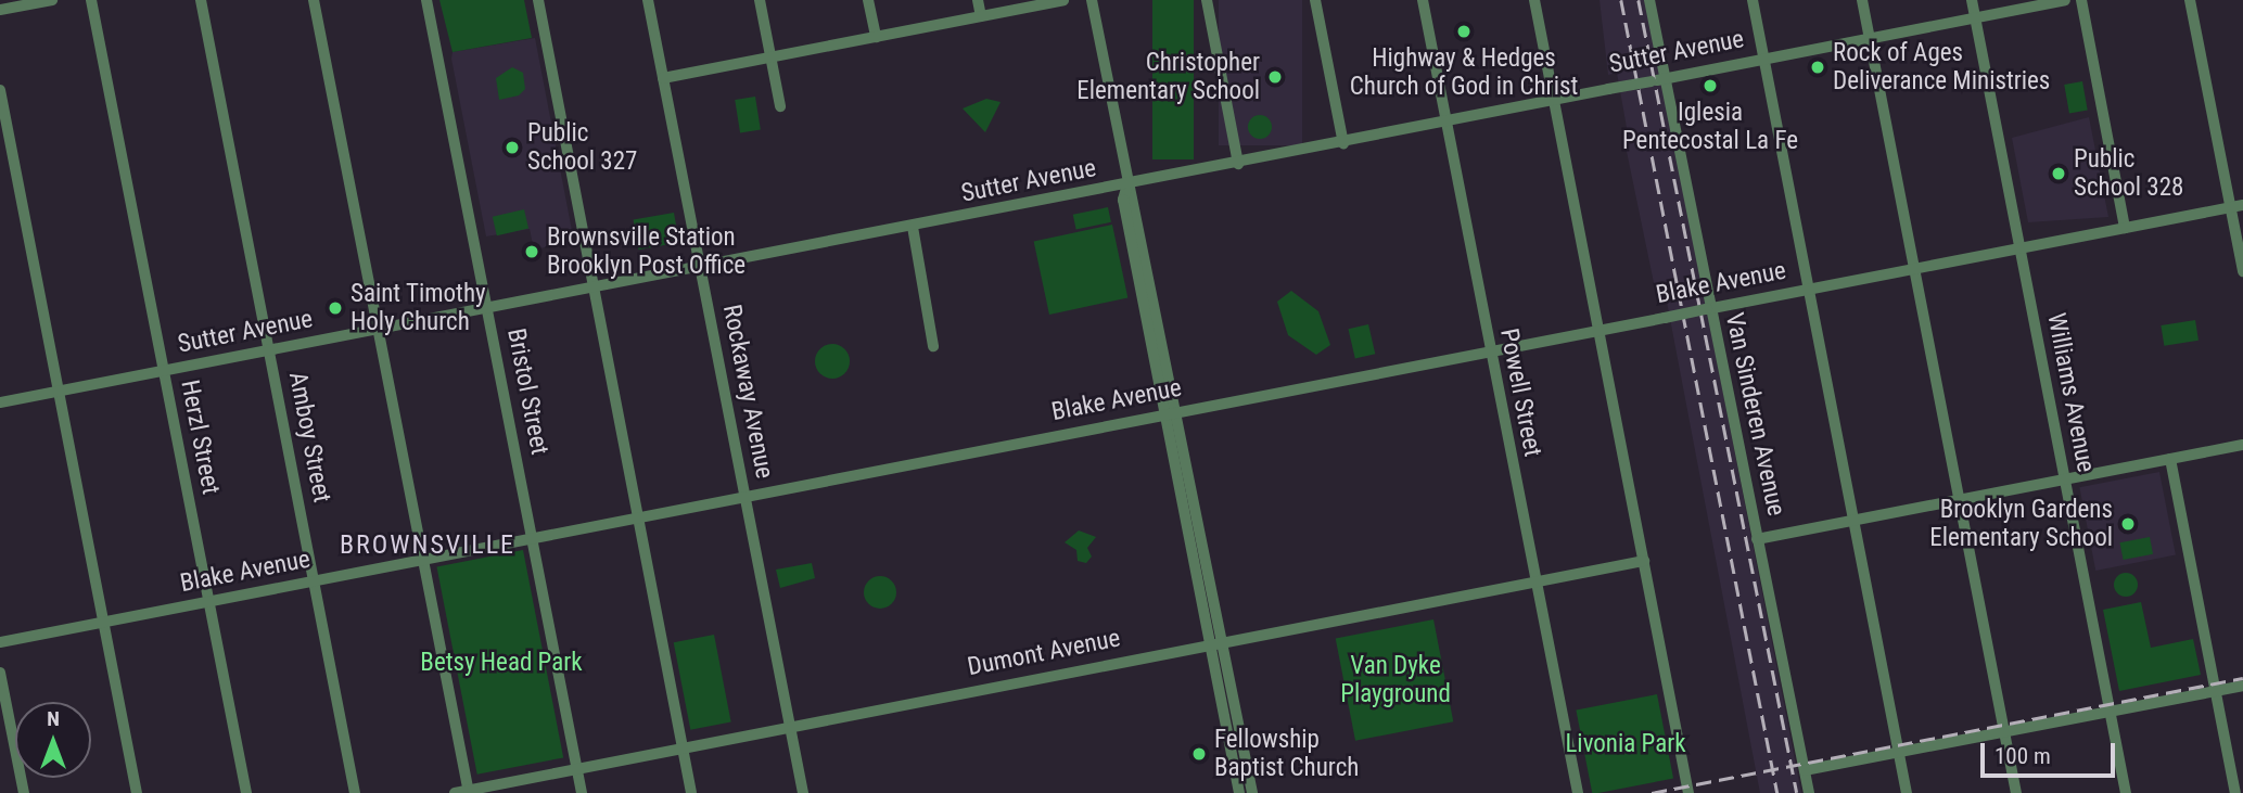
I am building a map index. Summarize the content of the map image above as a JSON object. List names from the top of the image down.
{
  "streets": {
    "street": [
      "Sutter Avenue",
      "Blake Avenue",
      "Bristol Street",
      "Rockaway Avenue",
      "Powell Street",
      "Williams Avenue",
      "Van Sinderen Avenue",
      "Herzl Street",
      "Amboy Street",
      "Dumont Avenue"
    ]
  },
  "crossings": [
    ["Sutter Avenue", "Bristol Street"],
    ["Sutter Avenue", "Rockaway Avenue"],
    ["Sutter Avenue", "Powell Street"],
    ["Sutter Avenue", "Williams Avenue"],
    ["Sutter Avenue", "Van Sinderen Avenue"],
    ["Sutter Avenue", "Herzl Street"],
    ["Sutter Avenue", "Amboy Street"],
    ["Blake Avenue", "Bristol Street"],
    ["Blake Avenue", "Rockaway Avenue"],
    ["Blake Avenue", "Powell Street"],
    ["Blake Avenue", "Williams Avenue"],
    ["Blake Avenue", "Van Sinderen Avenue"],
    ["Blake Avenue", "Herzl Street"],
    ["Blake Avenue", "Amboy Street"],
    ["Bristol Street", "Dumont Avenue"],
    ["Rockaway Avenue", "Dumont Avenue"],
    ["Powell Street", "Dumont Avenue"]
  ],
  "districts": ["BROWNSVILLE"],
  "parks": ["Betsy Head Park", "Van Dyke Playground", "Livonia Park"],
  "places": [
    "Highway & Hedges Church of God in Christ",
    "Rock of Ages Deliverance Ministries",
    "Christopher Elementary School",
    "Iglesia Pentecostal La Fe",
    "Public School 327",
    "Public School 328",
    "Brownsville Station Brooklyn Post Office",
    "Saint Timothy Holy Church",
    "Brooklyn Gardens Elementary School",
    "Fellowship Baptist Church"
  ],
  "scale_bar": "100 m",
  "north": "top"
}
